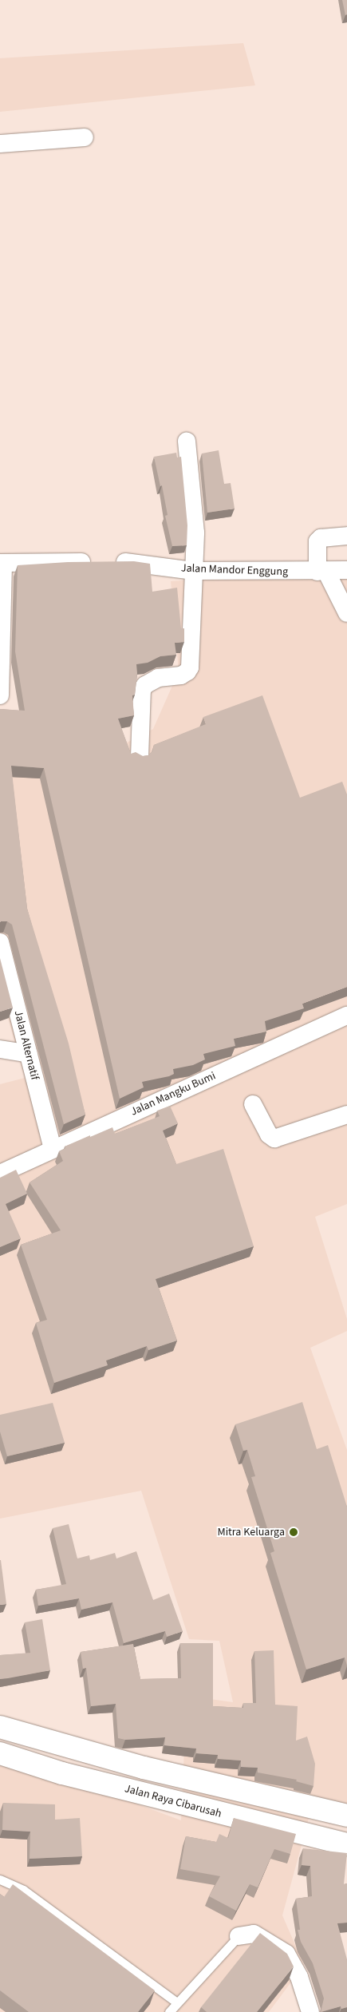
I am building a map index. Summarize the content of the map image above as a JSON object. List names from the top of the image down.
{
  "streets": {
    "main road": ["Jalan Raya Cibarusah"],
    "street": ["Jalan Mandor Enggung", "Jalan Alternatif", "Jalan Mangku Bumi"]
  },
  "crossings": [
    ["Jalan Alternatif", "Jalan Mangku Bumi"]
  ],
  "places": ["Mitra Keluarga"]
}
